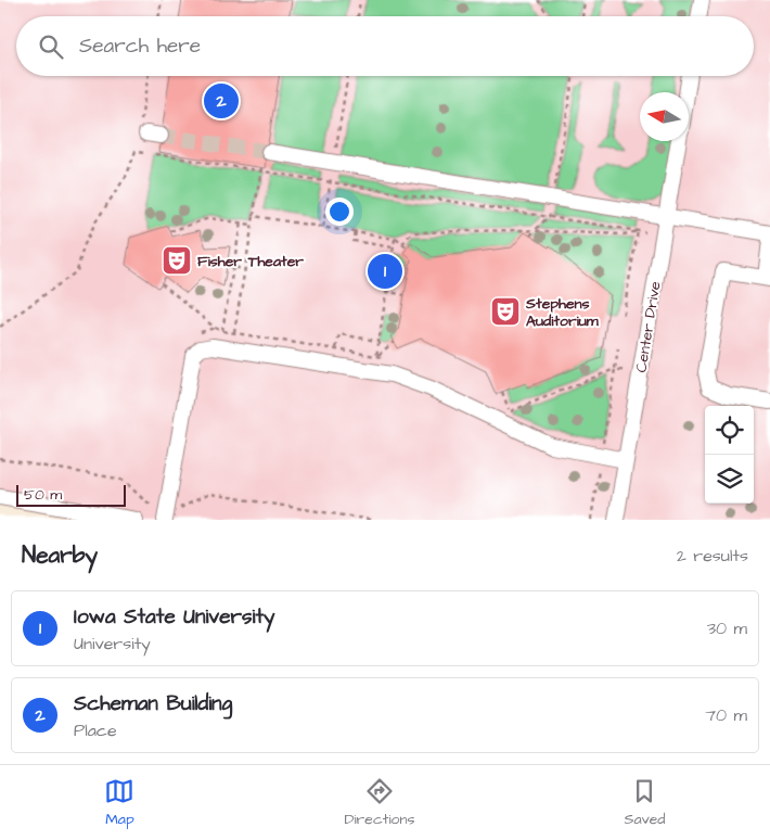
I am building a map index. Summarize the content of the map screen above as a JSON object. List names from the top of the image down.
{
  "streets": {
    "street": ["Center Drive"]
  },
  "places": {
    "theatre": ["Fisher Theater", "Stephens Auditorium"]
  },
  "scale_bar": "50 m",
  "north": "left",
  "page": {
    "search": "Search here",
    "pins": ["2", "1"],
    "scale": "50 m",
    "heading": ["Nearby", "2 results"],
    "list": [
      {
        "mark": "1",
        "name": "Iowa State University",
        "note": "University",
        "value": "30 m"
      },
      {
        "mark": "2",
        "name": "Scheman Building",
        "note": "Place",
        "value": "70 m"
      }
    ],
    "nav": ["Map", "Directions", "Saved"]
  }
}
